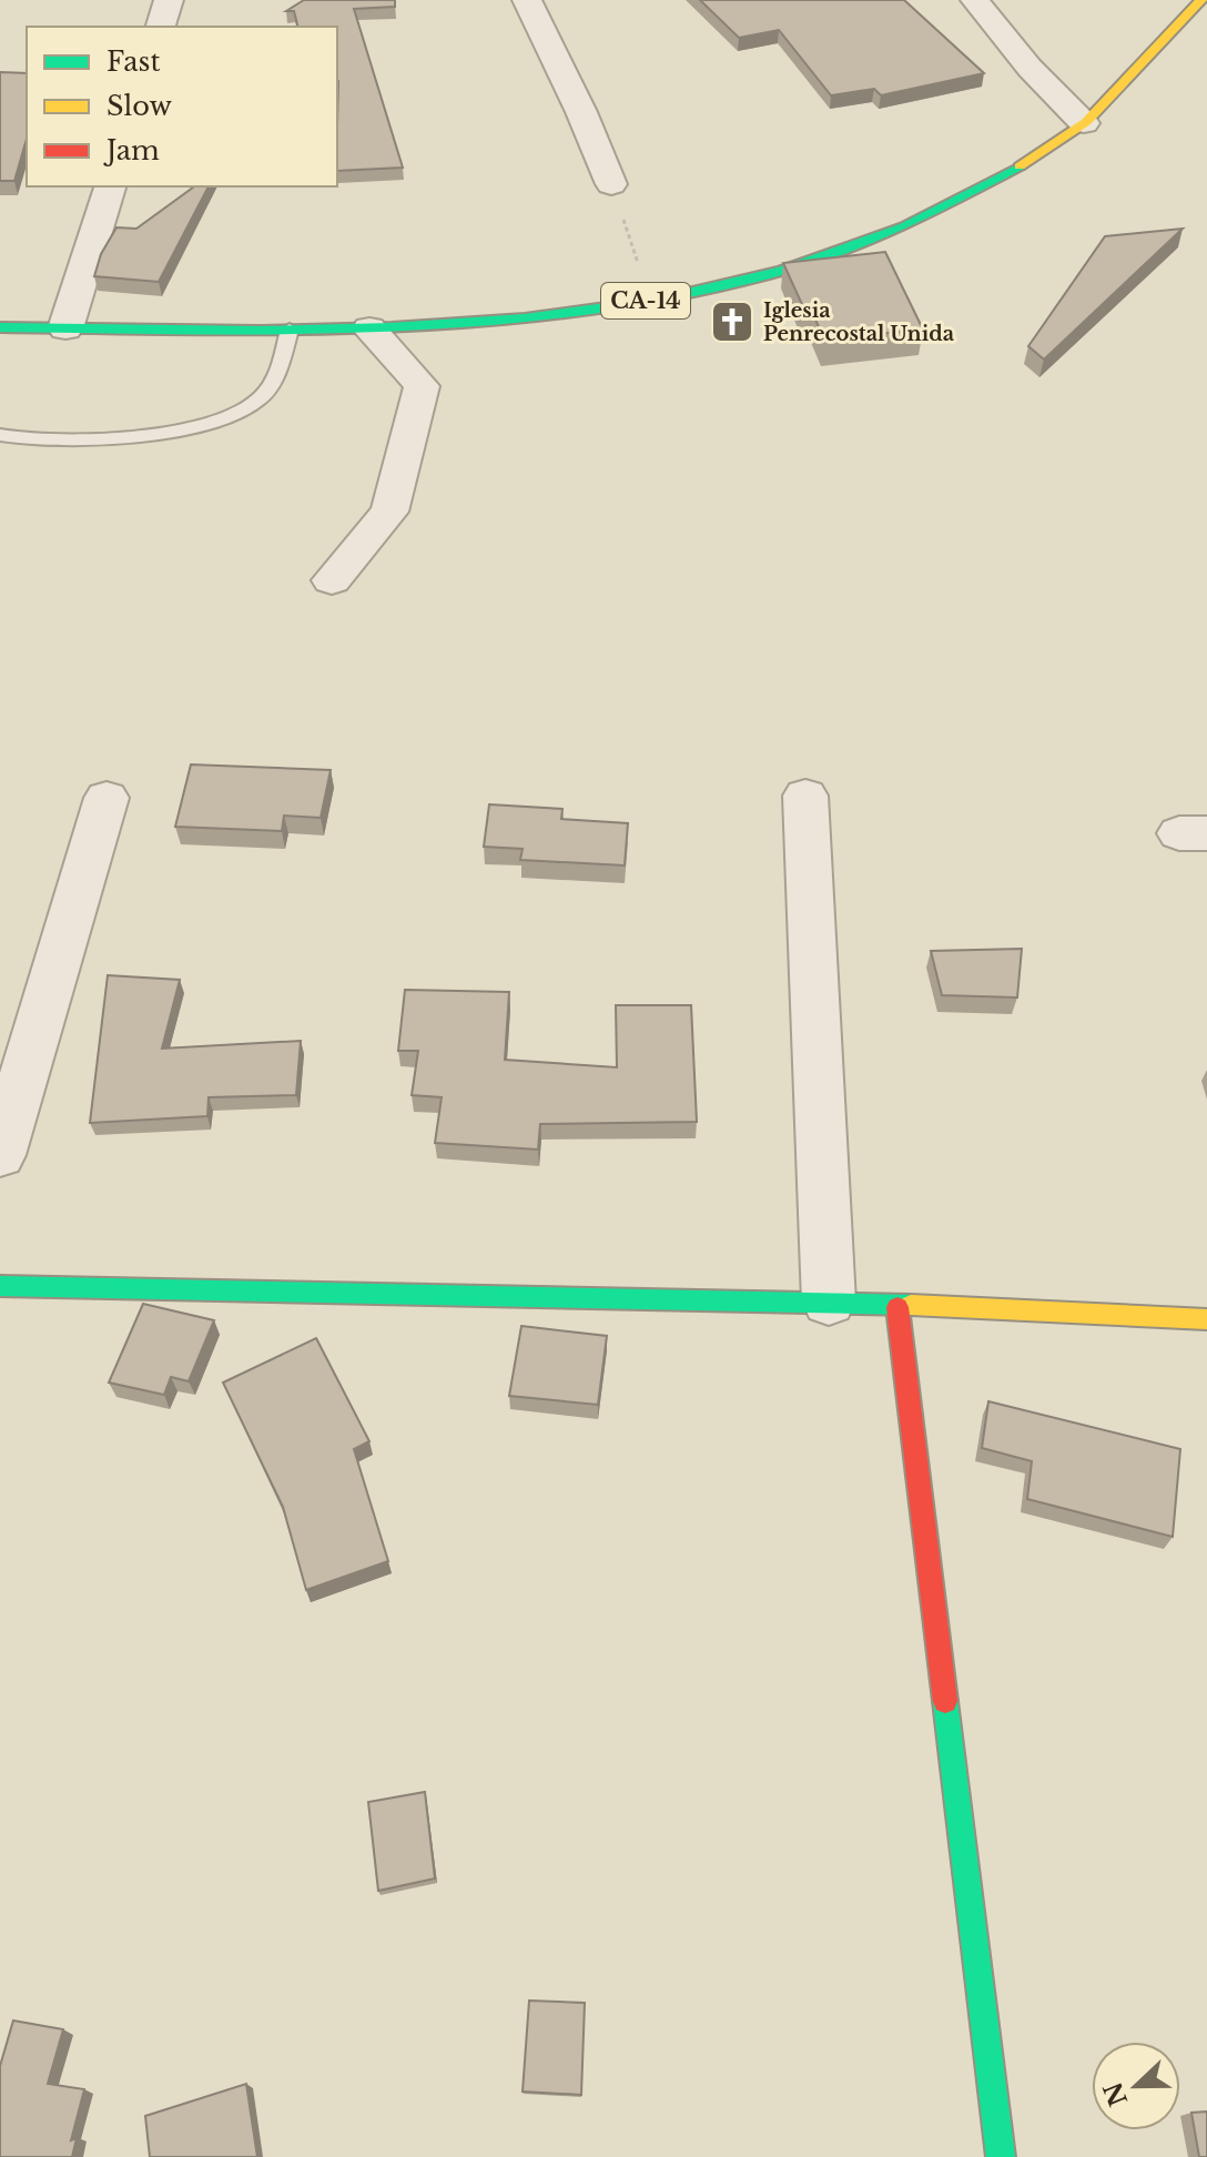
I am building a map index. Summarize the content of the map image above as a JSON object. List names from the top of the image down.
{
  "streets": {
    "main road": ["CA-14"]
  },
  "places": {
    "church": ["Iglesia Penrecostal Unida"]
  },
  "legend": ["Fast", "Slow", "Jam"],
  "north": "left"
}
